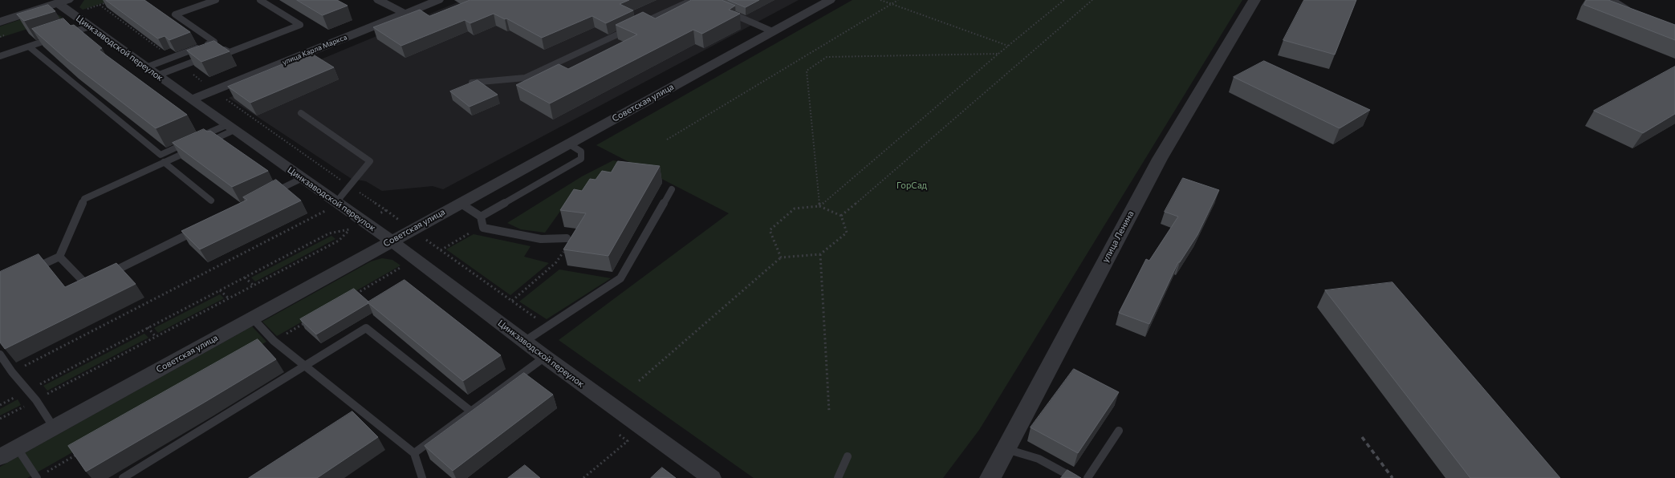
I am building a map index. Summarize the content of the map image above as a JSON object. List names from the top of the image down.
{
  "streets": {
    "street": [
      "Цинкзаводской переулок",
      "улица Карла Маркса",
      "Советская улица",
      "улица Ленина"
    ]
  },
  "crossings": [
    ["Цинкзаводской переулок", "улица Карла Маркса"],
    ["Цинкзаводской переулок", "Советская улица"]
  ],
  "parks": ["ГорСад"]
}
